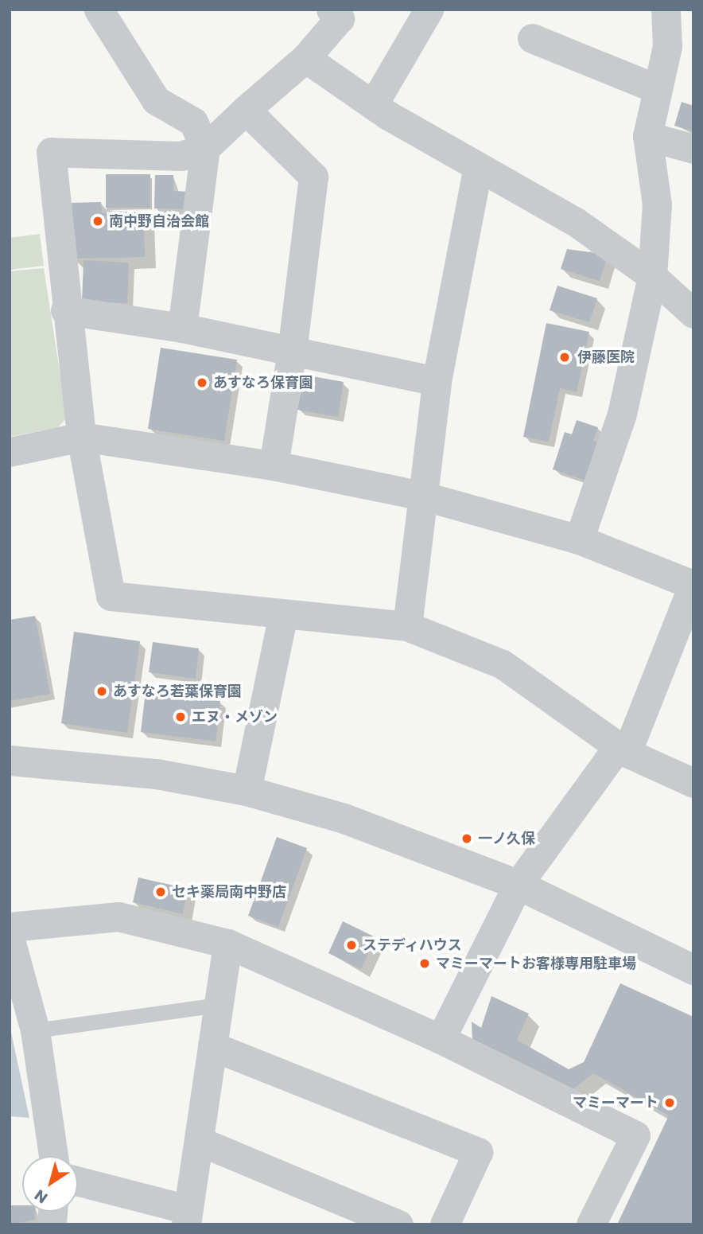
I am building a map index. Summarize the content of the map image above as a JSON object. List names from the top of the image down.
{
  "places": [
    "南中野自治会館",
    "伊藤医院",
    "あすなろ保育園",
    "あすなろ若葉保育園",
    "エヌ・メゾン",
    "一ノ久保",
    "セキ薬局南中野店",
    "ステディハウス",
    "マミーマートお客様専用駐車場",
    "マミーマート"
  ],
  "north": "bottom left"
}
